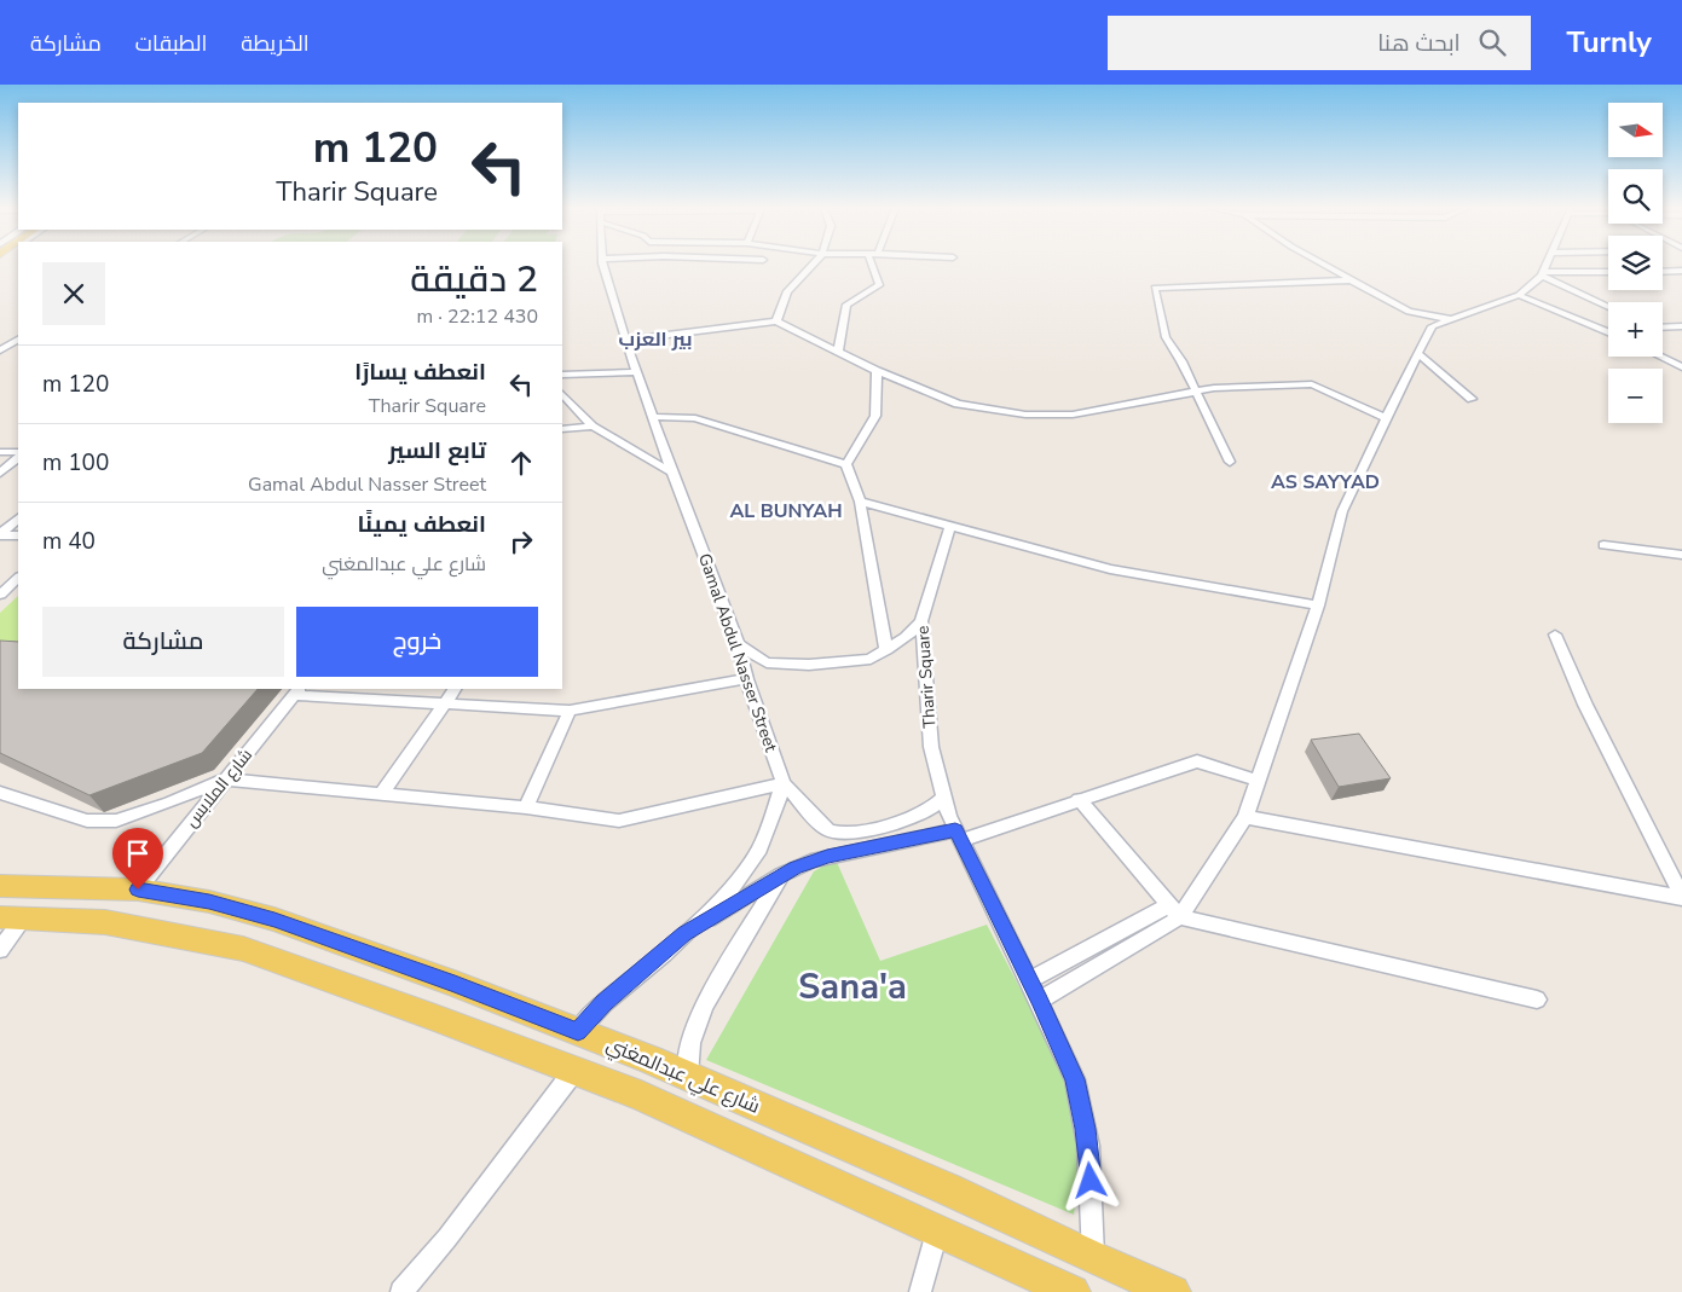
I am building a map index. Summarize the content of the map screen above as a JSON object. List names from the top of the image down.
{
  "streets": {
    "main road": ["شارع علي عبدالمغني"],
    "street": ["Gamal Abdul Nasser Street", "Tharir Square", "شارع الملابس"]
  },
  "crossings": [
    ["Tharir Square", "شارع علي عبدالمغني"],
    ["شارع الملابس", "شارع علي عبدالمغني"]
  ],
  "districts": [
    "بير العزب",
    "AS SAYYAD",
    "AL BUNYAH",
    "Sana'a"
  ],
  "north": "right",
  "page": {
    "header": "Turnly",
    "search": "ابحث هنا",
    "nav": ["الخريطة", "الطبقات", "مشاركة"],
    "map_buttons": ["+", "−"],
    "turn": ["120 m", "Tharir Square"],
    "heading": ["2 دقيقة", "430 m · 22:12"],
    "list": [
      {
        "name": "انعطف يسارًا",
        "note": "Tharir Square",
        "value": "120 m"
      },
      {
        "name": "تابع السير",
        "note": "Gamal Abdul Nasser Street",
        "value": "100 m"
      },
      {
        "name": "انعطف يمينًا",
        "note": "شارع علي عبدالمغني",
        "value": "40 m"
      }
    ],
    "buttons": ["خروج", "مشاركة"]
  }
}
